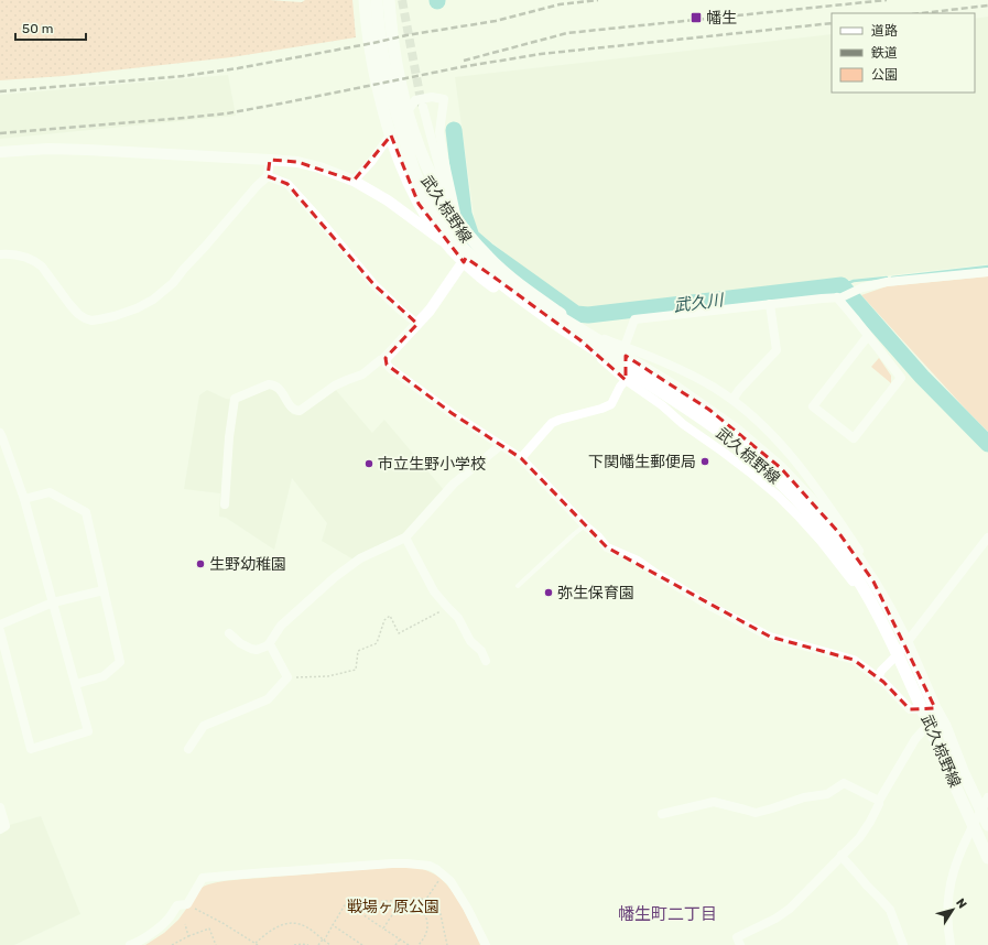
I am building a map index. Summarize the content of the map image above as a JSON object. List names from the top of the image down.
{
  "streets": {
    "main road": ["武久椋野線"]
  },
  "districts": ["幡生町二丁目"],
  "water": ["武久川"],
  "parks": ["戦場ヶ原公園"],
  "places": {
    "transit": ["幡生"],
    "other": [
      "下関幡生郵便局",
      "市立生野小学校",
      "生野幼稚園",
      "弥生保育園"
    ]
  },
  "legend": ["道路", "鉄道", "公園"],
  "scale_bar": "50 m",
  "north": "top right"
}
